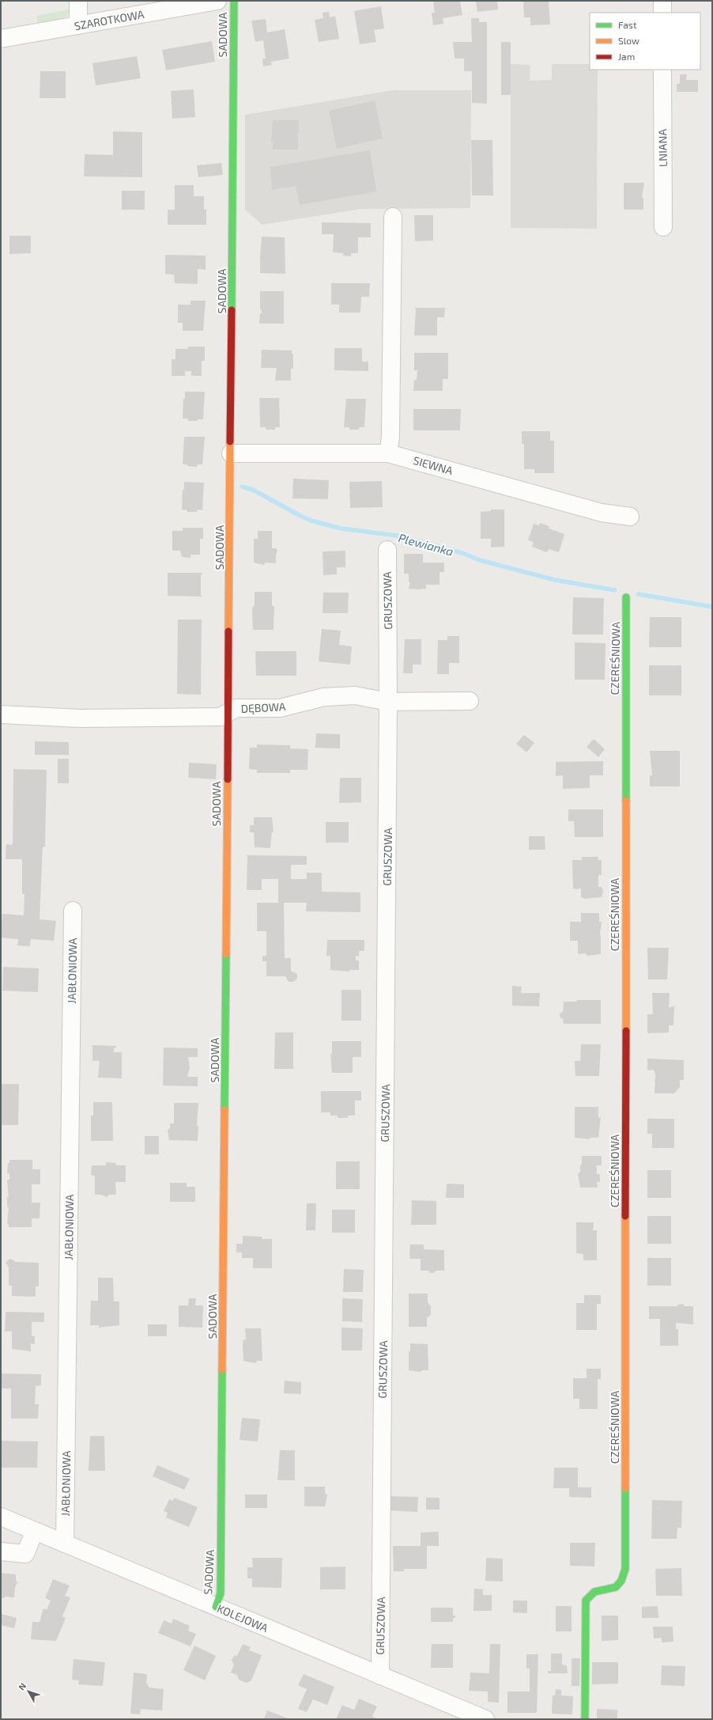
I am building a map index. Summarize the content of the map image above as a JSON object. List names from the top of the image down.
{
  "streets": {
    "street": [
      "SZAROTKOWA",
      "SADOWA",
      "LNIANA",
      "SIEWNA",
      "GRUSZOWA",
      "CZEREŚNIOWA",
      "DĘBOWA",
      "JABŁONIOWA",
      "KOLEJOWA"
    ]
  },
  "crossings": [
    ["SADOWA", "SIEWNA"],
    ["SADOWA", "DĘBOWA"],
    ["SADOWA", "KOLEJOWA"],
    ["GRUSZOWA", "DĘBOWA"],
    ["GRUSZOWA", "KOLEJOWA"],
    ["JABŁONIOWA", "KOLEJOWA"]
  ],
  "water": ["Plewianka"],
  "legend": ["Fast", "Slow", "Jam"],
  "north": "top left"
}
